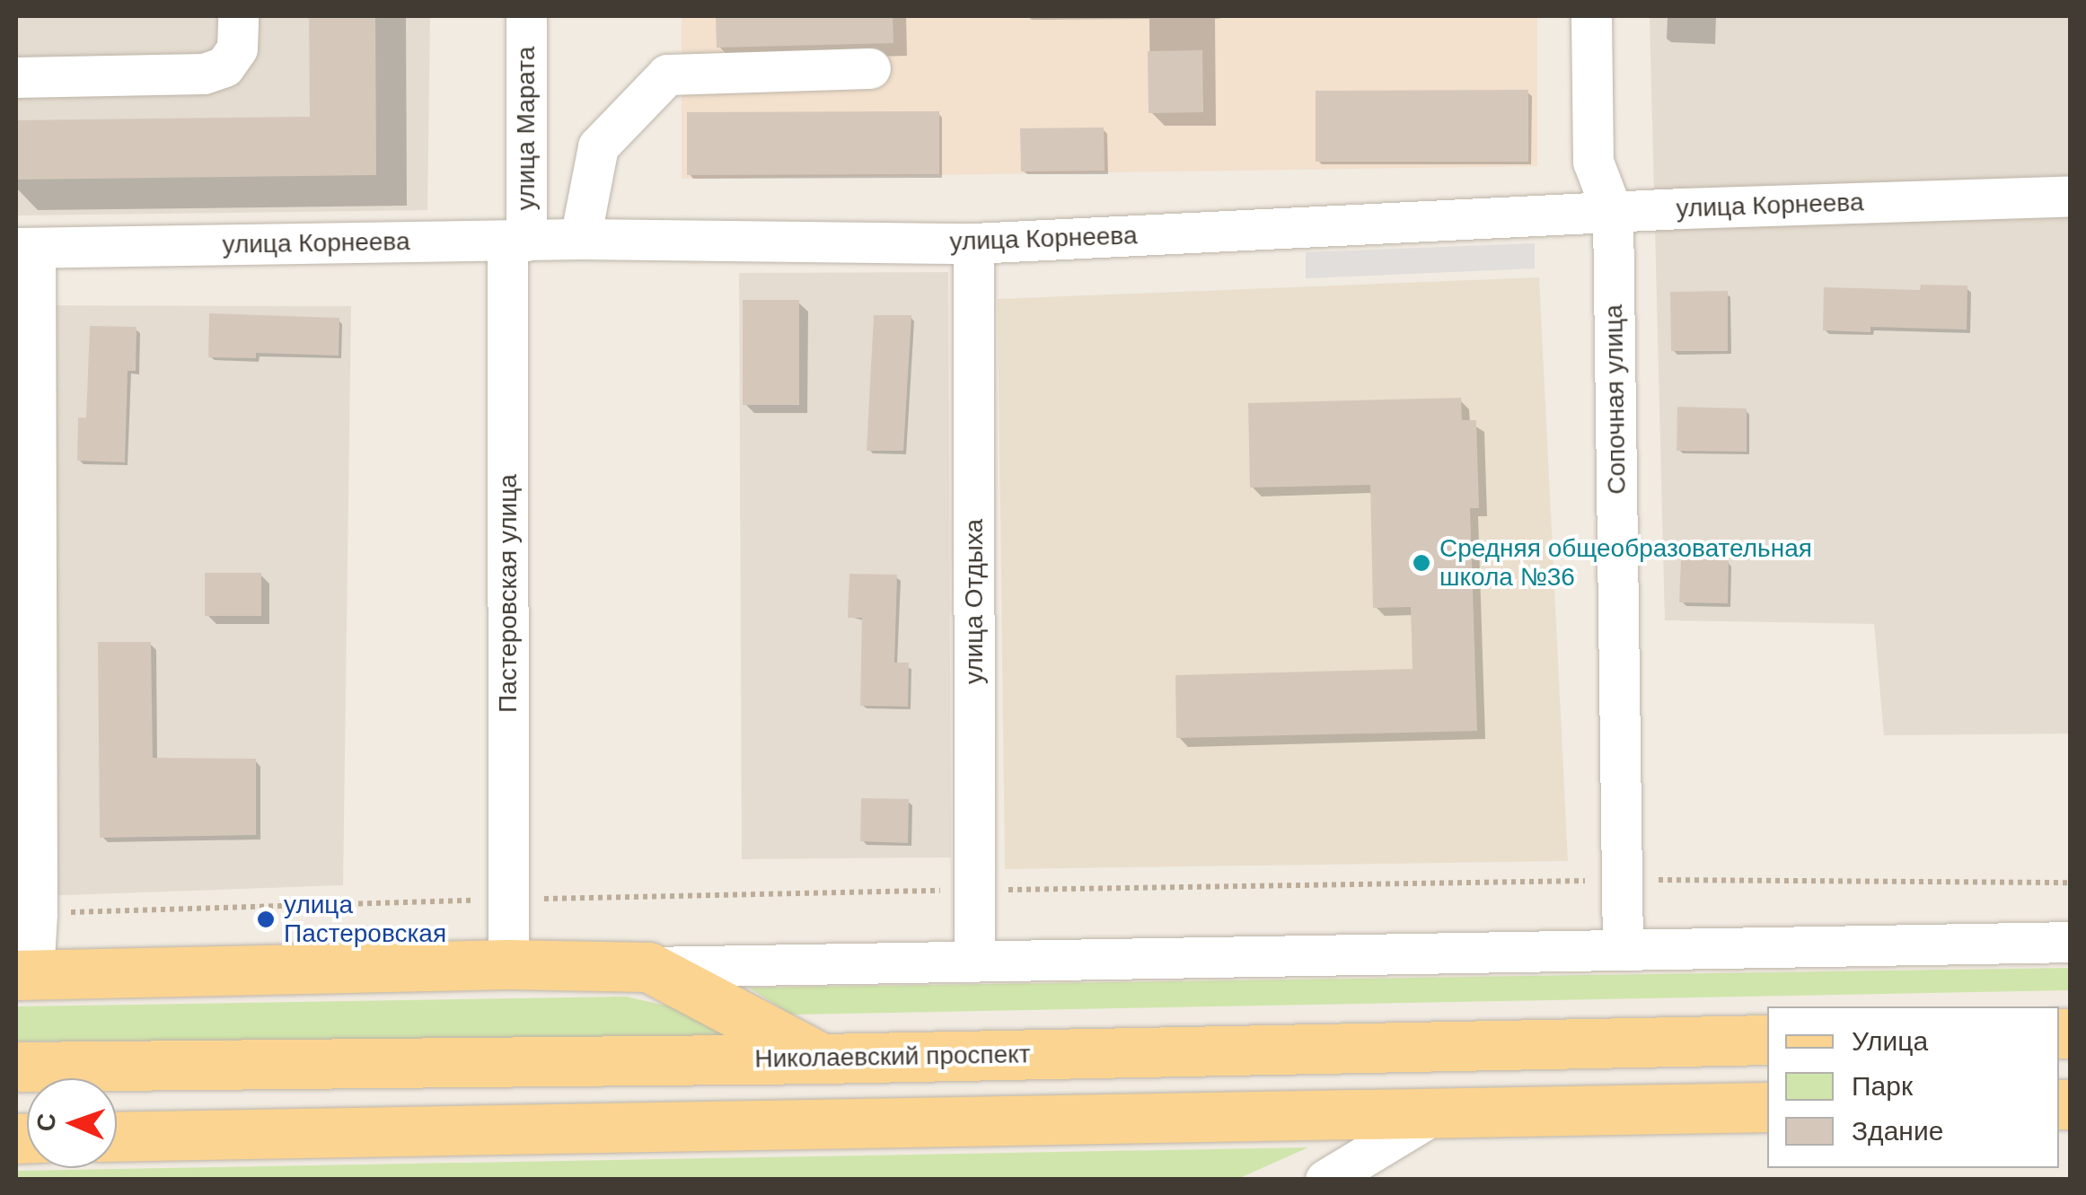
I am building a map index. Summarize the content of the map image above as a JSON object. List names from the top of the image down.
{
  "streets": {
    "main road": ["Николаевский проспект"],
    "street": [
      "улица Марата",
      "улица Корнеева",
      "Сопочная улица",
      "Пастеровская улица",
      "улица Отдыха"
    ]
  },
  "crossings": [
    ["улица Марата", "улица Корнеева"],
    ["улица Марата", "Пастеровская улица"],
    ["улица Корнеева", "Сопочная улица"],
    ["улица Корнеева", "Пастеровская улица"],
    ["улица Корнеева", "улица Отдыха"]
  ],
  "places": ["Средняя общеобразовательная школа №36", "улица Пастеровская"],
  "legend": ["Улица", "Парк", "Здание"],
  "north": "left"
}
